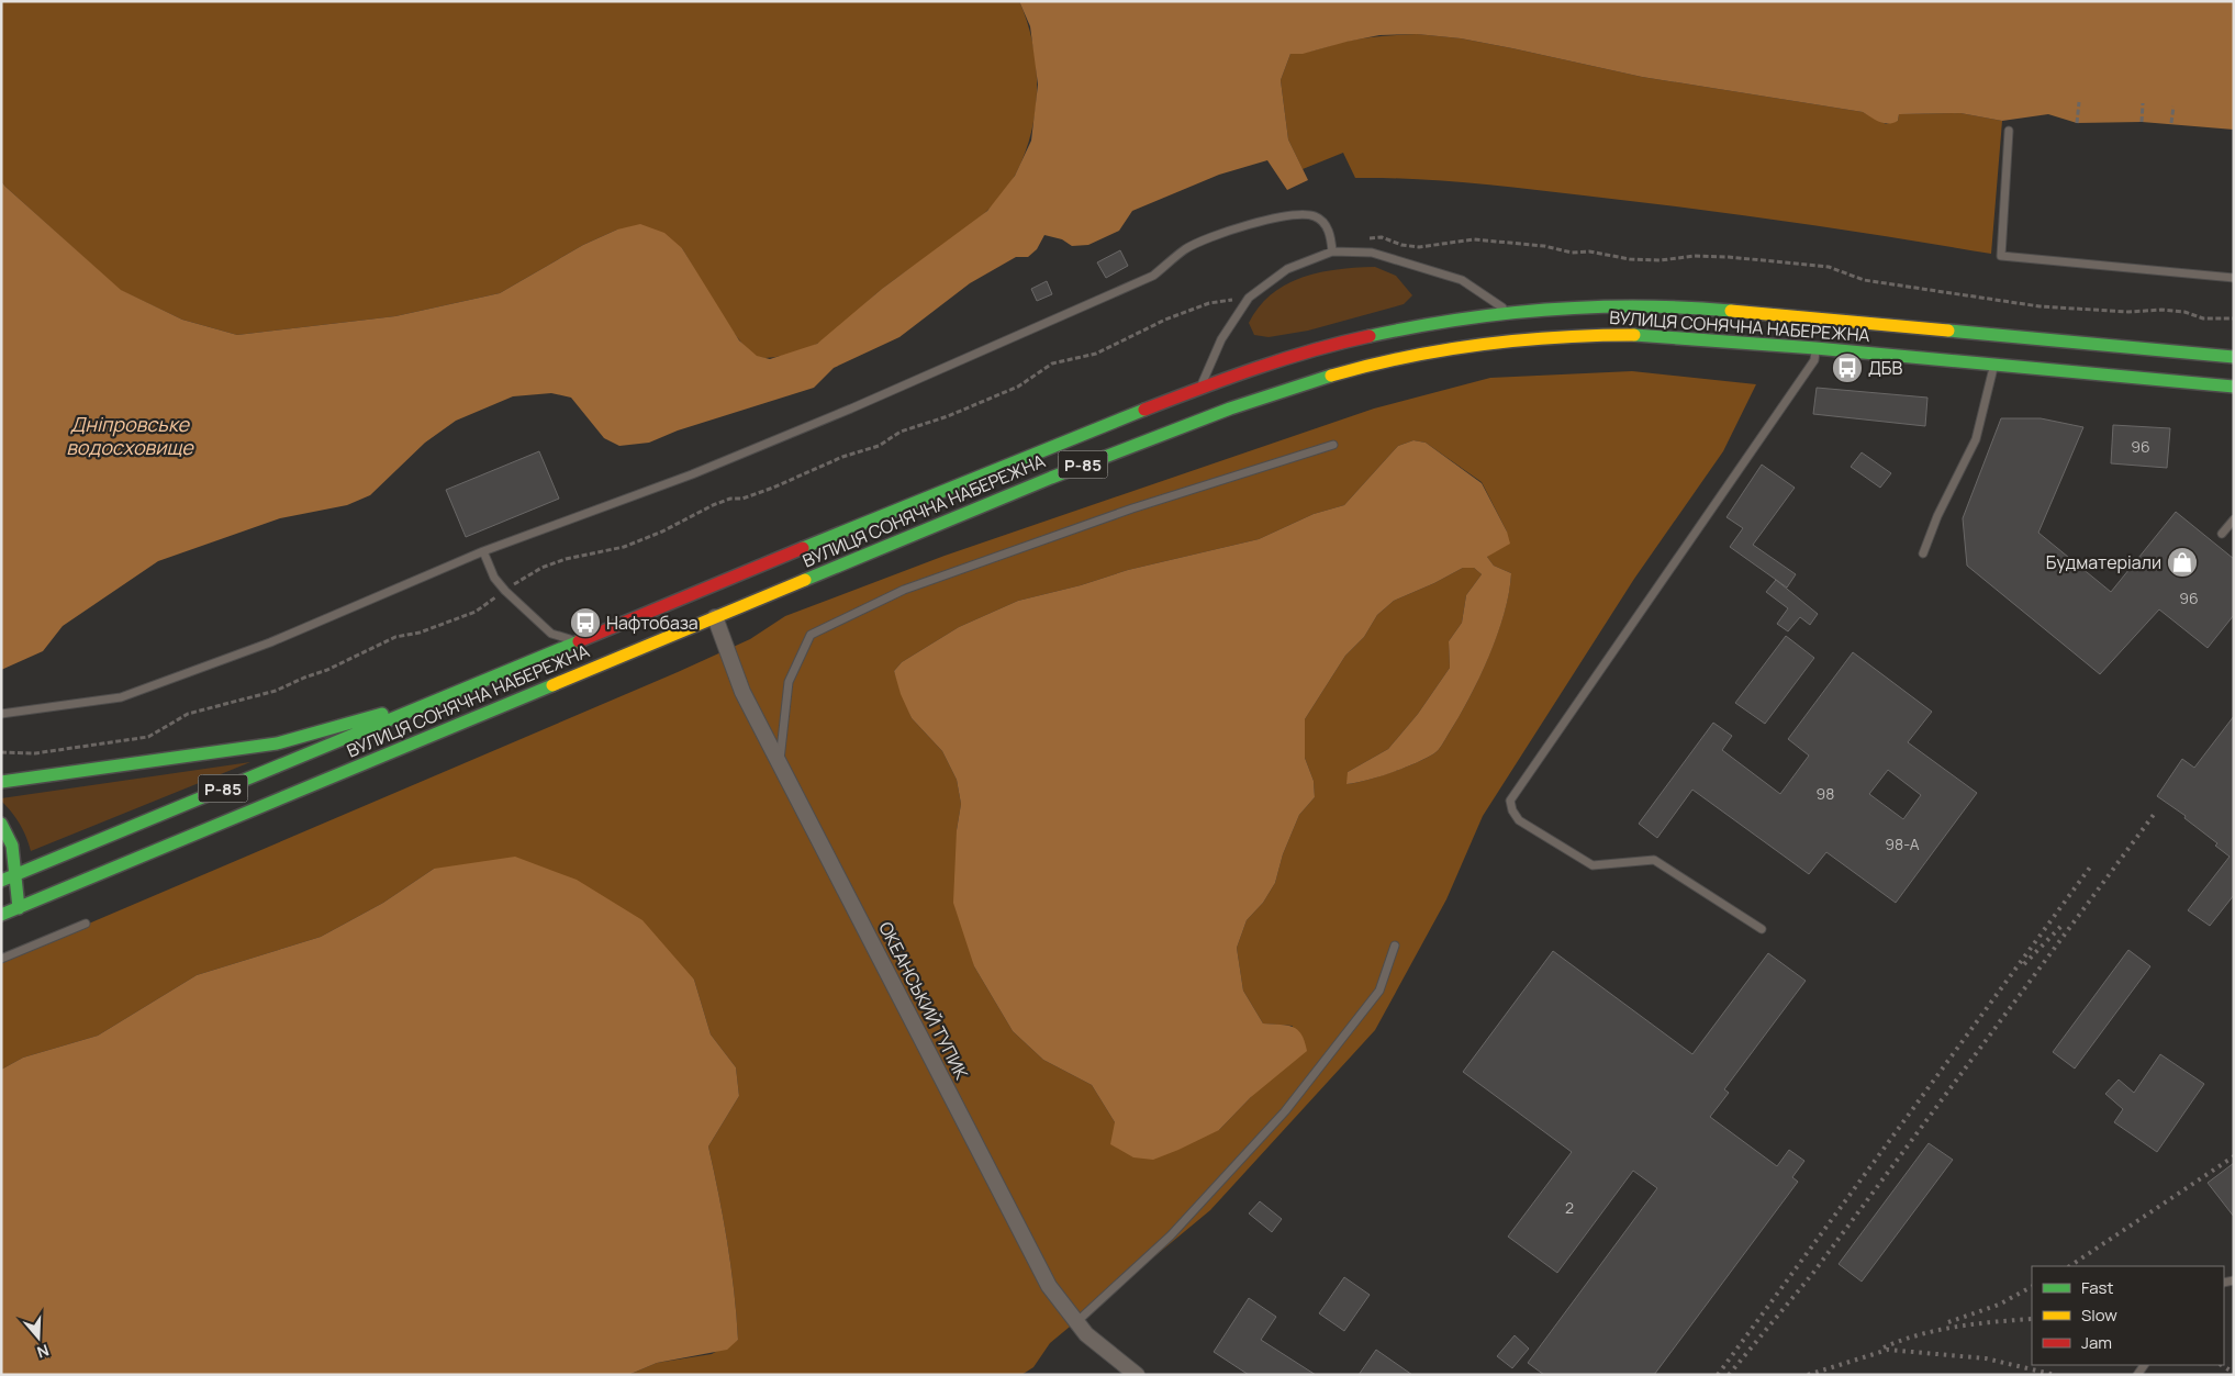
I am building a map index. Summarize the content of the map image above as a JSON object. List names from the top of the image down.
{
  "streets": {
    "main road": ["ВУЛИЦЯ СОНЯЧНА НАБЕРЕЖНА", "Р-85"],
    "street": ["ОКЕАНСЬКИЙ ТУПИК"]
  },
  "crossings": [
    ["ВУЛИЦЯ СОНЯЧНА НАБЕРЕЖНА", "ОКЕАНСЬКИЙ ТУПИК"]
  ],
  "water": ["Дніпровське водосховище"],
  "places": {
    "bus stop": ["ДБВ", "Нафтобаза"],
    "shop": ["Будматеріали"]
  },
  "house_numbers": [
    "96",
    "96",
    "98",
    "98-А",
    "2"
  ],
  "legend": ["Fast", "Slow", "Jam"],
  "north": "bottom"
}
